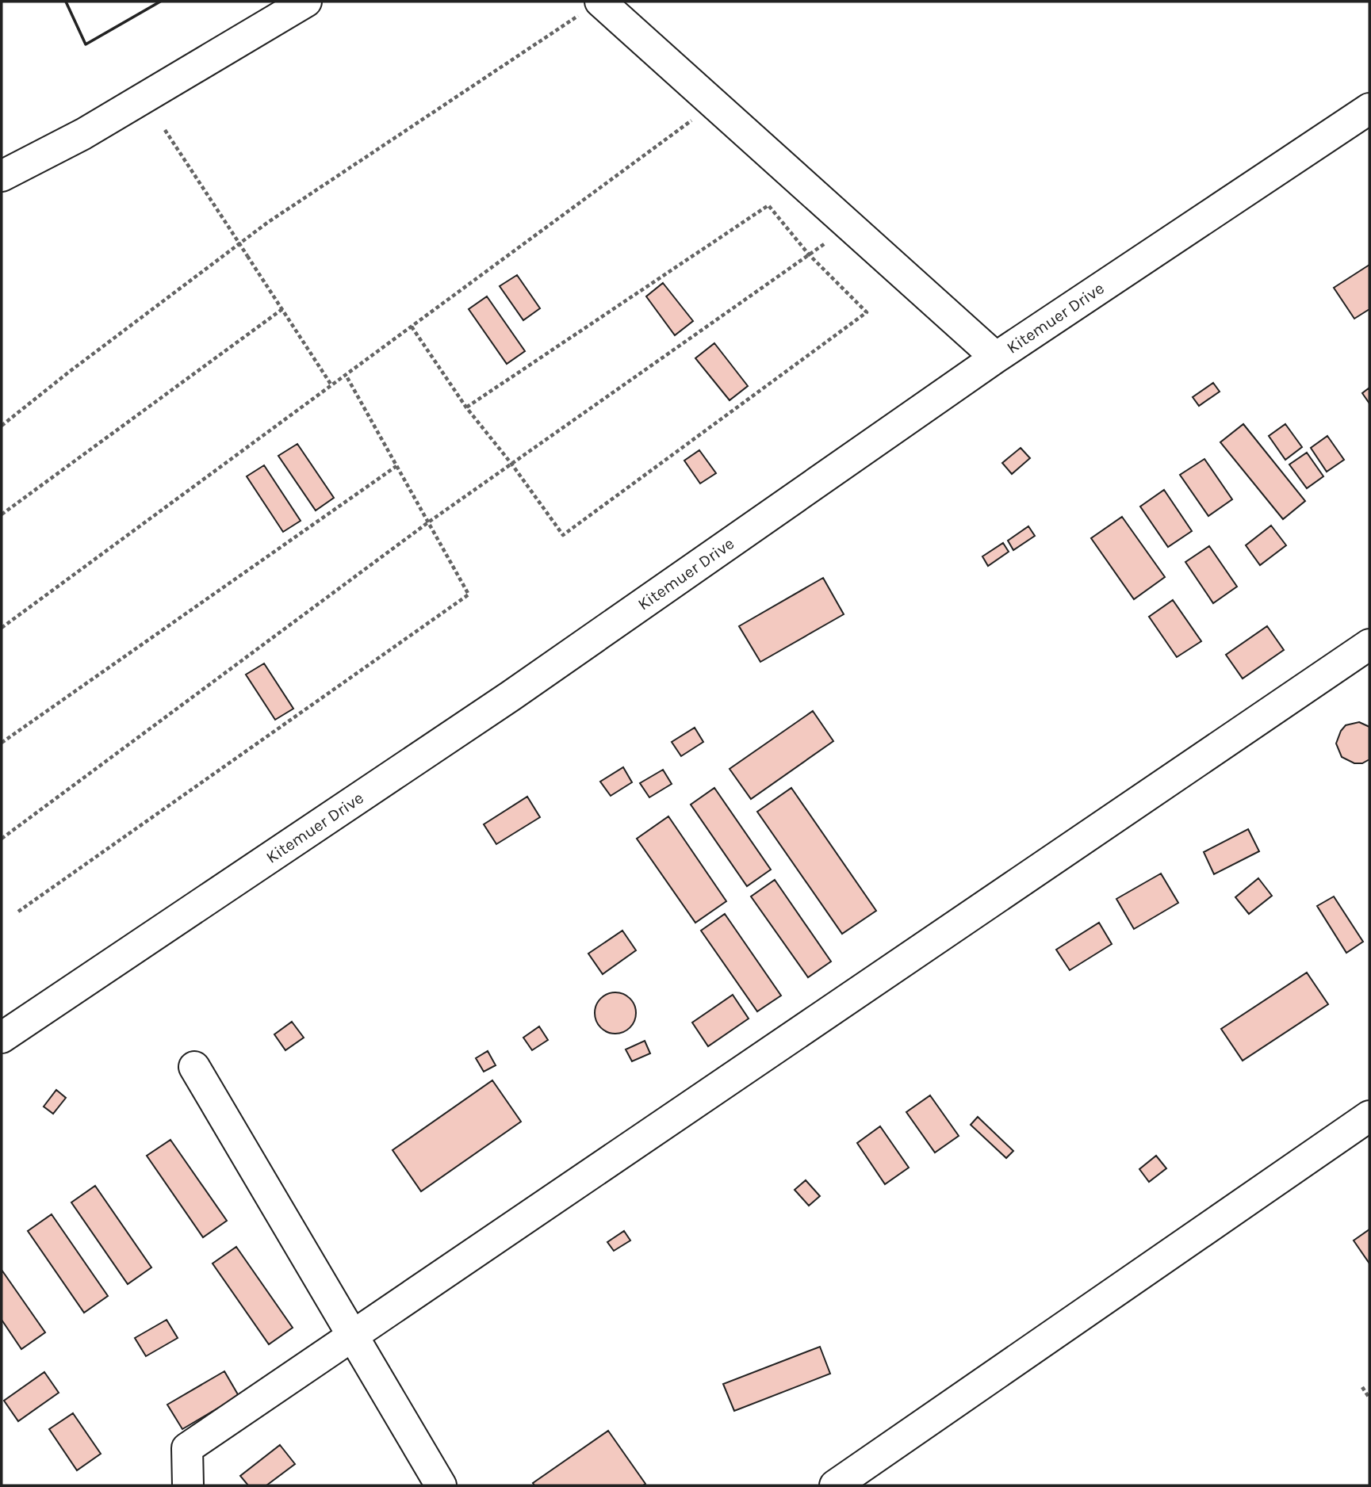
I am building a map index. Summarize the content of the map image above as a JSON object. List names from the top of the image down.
{
  "streets": {
    "street": ["Kitemuer Drive"]
  }
}
